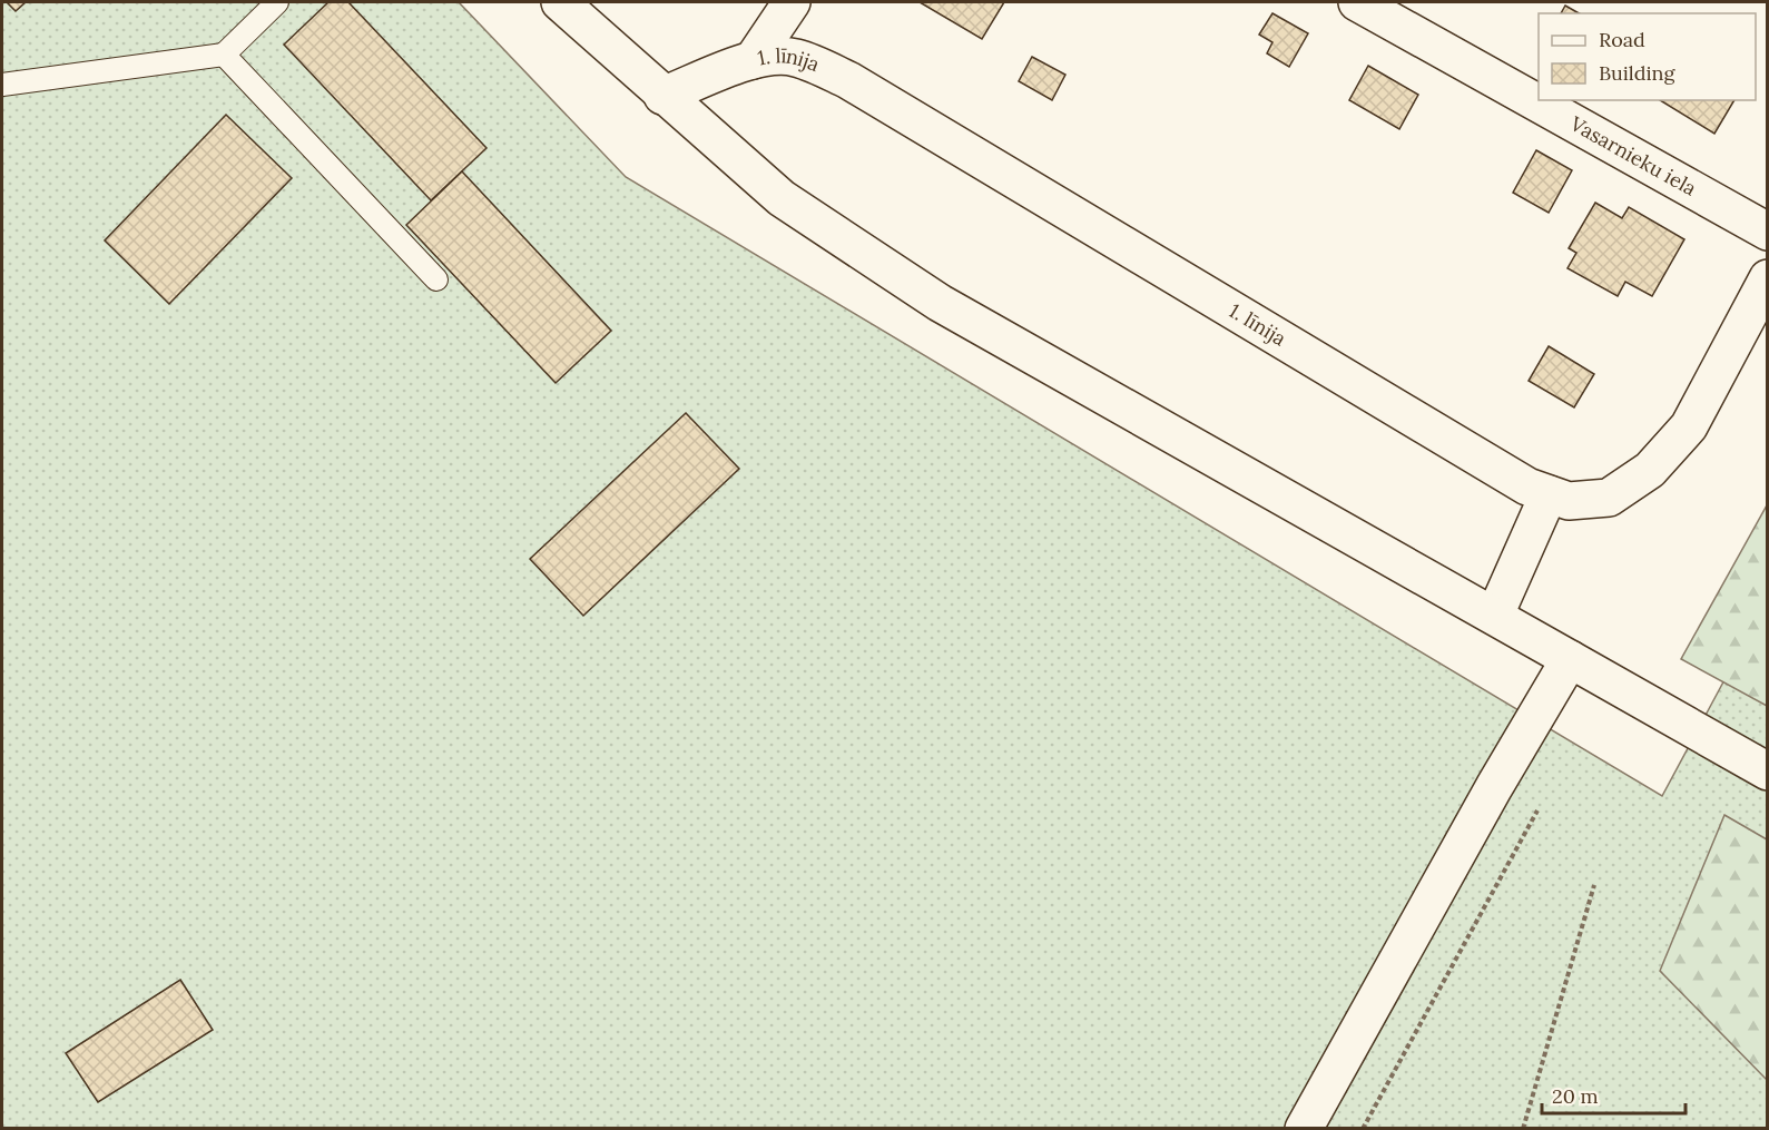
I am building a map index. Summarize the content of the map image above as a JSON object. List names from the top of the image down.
{
  "streets": {
    "street": ["1. līnija", "Vasarnieku iela"]
  },
  "legend": ["Road", "Building"],
  "scale_bar": "20 m"
}
